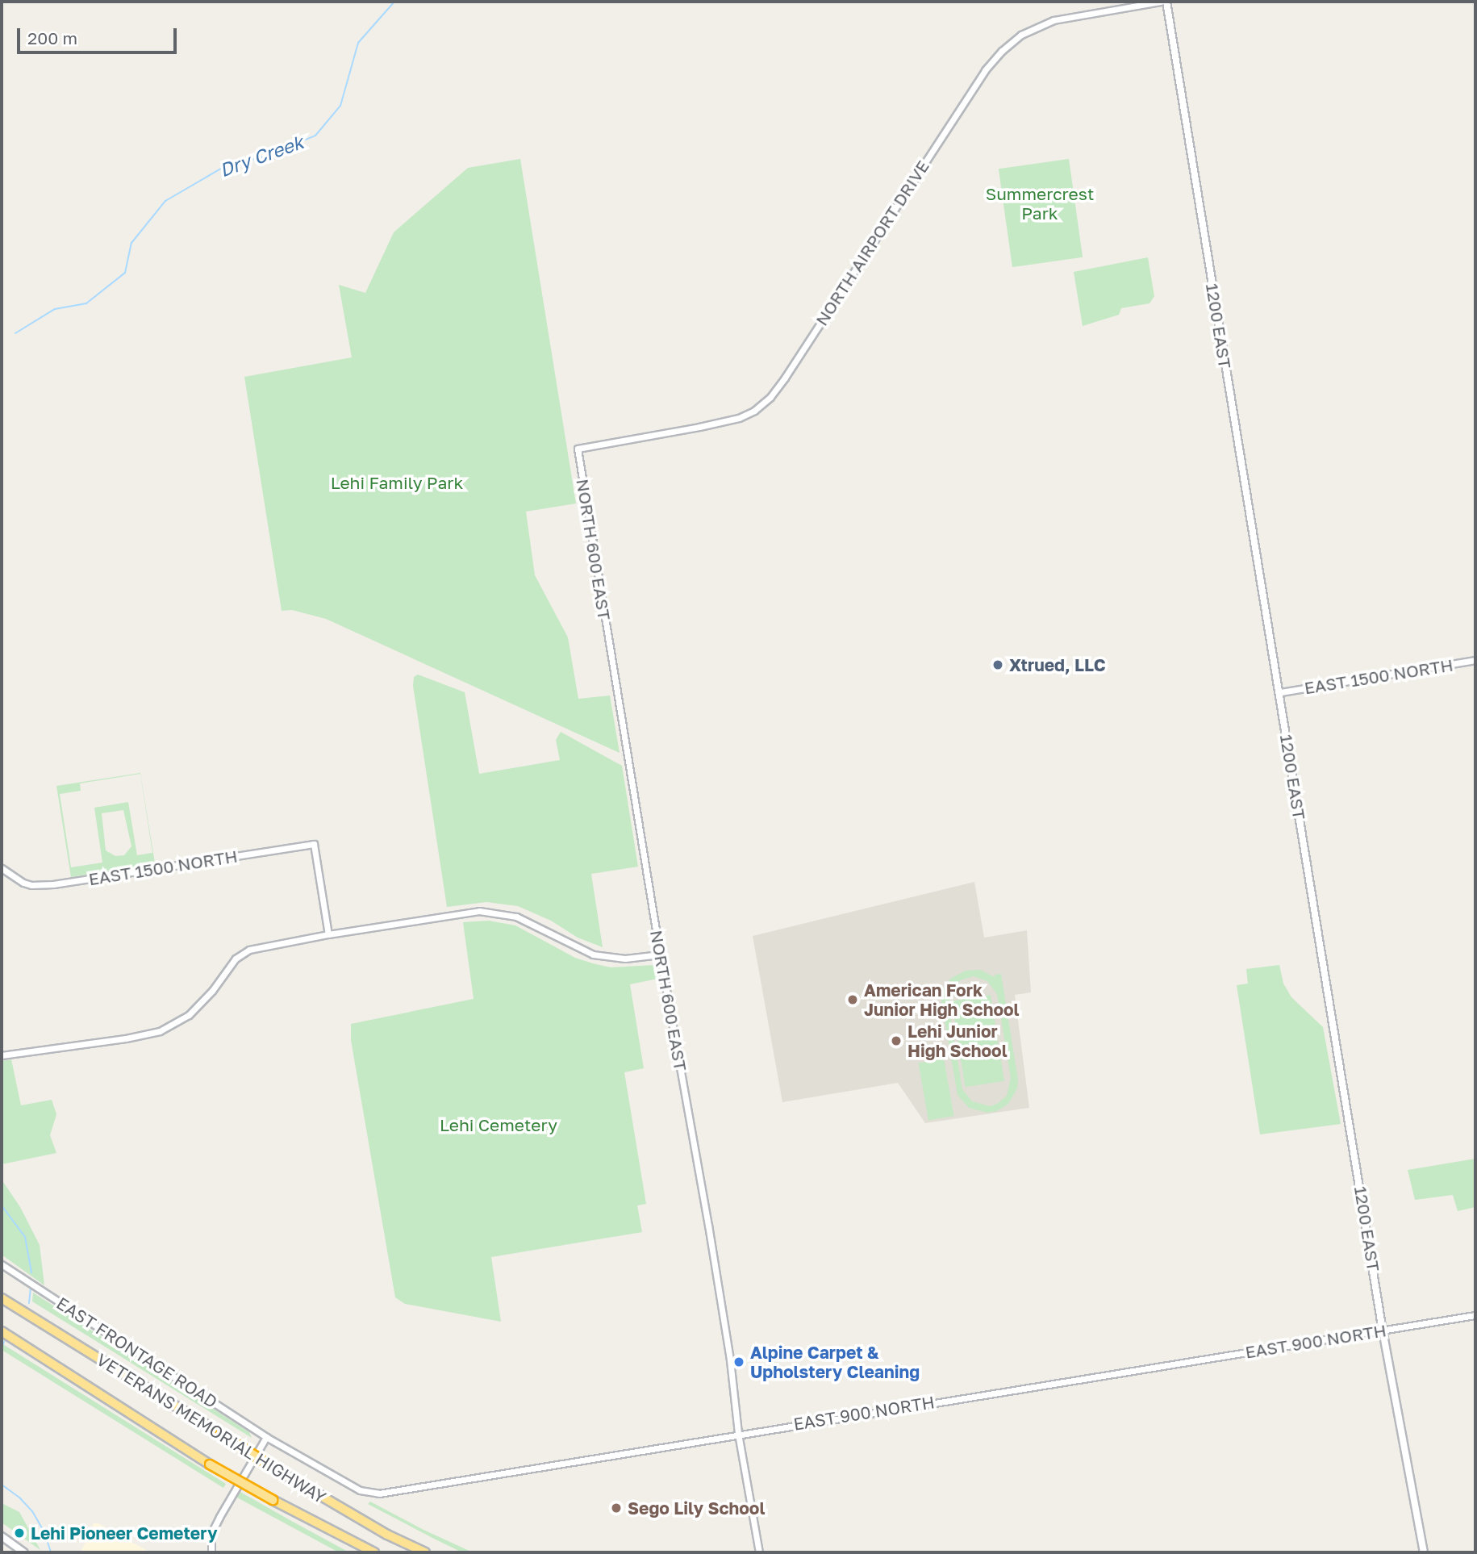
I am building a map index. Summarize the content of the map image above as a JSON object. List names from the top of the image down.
{
  "streets": {
    "highway": ["VETERANS MEMORIAL HIGHWAY"],
    "main road": ["1200 EAST"],
    "street": [
      "NORTH AIRPORT DRIVE",
      "NORTH 600 EAST",
      "EAST 1500 NORTH",
      "EAST 900 NORTH",
      "EAST FRONTAGE ROAD"
    ]
  },
  "crossings": [
    ["NORTH AIRPORT DRIVE", "NORTH 600 EAST"],
    ["1200 EAST", "EAST 1500 NORTH"],
    ["1200 EAST", "EAST 900 NORTH"],
    ["NORTH 600 EAST", "EAST 900 NORTH"],
    ["EAST 900 NORTH", "EAST FRONTAGE ROAD"]
  ],
  "water": ["Dry Creek"],
  "parks": ["Summercrest Park", "Lehi Family Park", "Lehi Cemetery"],
  "places": [
    "Xtrued, LLC",
    "American Fork Junior High School",
    "Lehi Junior High School",
    "Alpine Carpet & Upholstery Cleaning",
    "Sego Lily School",
    "Lehi Pioneer Cemetery"
  ],
  "scale_bar": "200 m"
}
